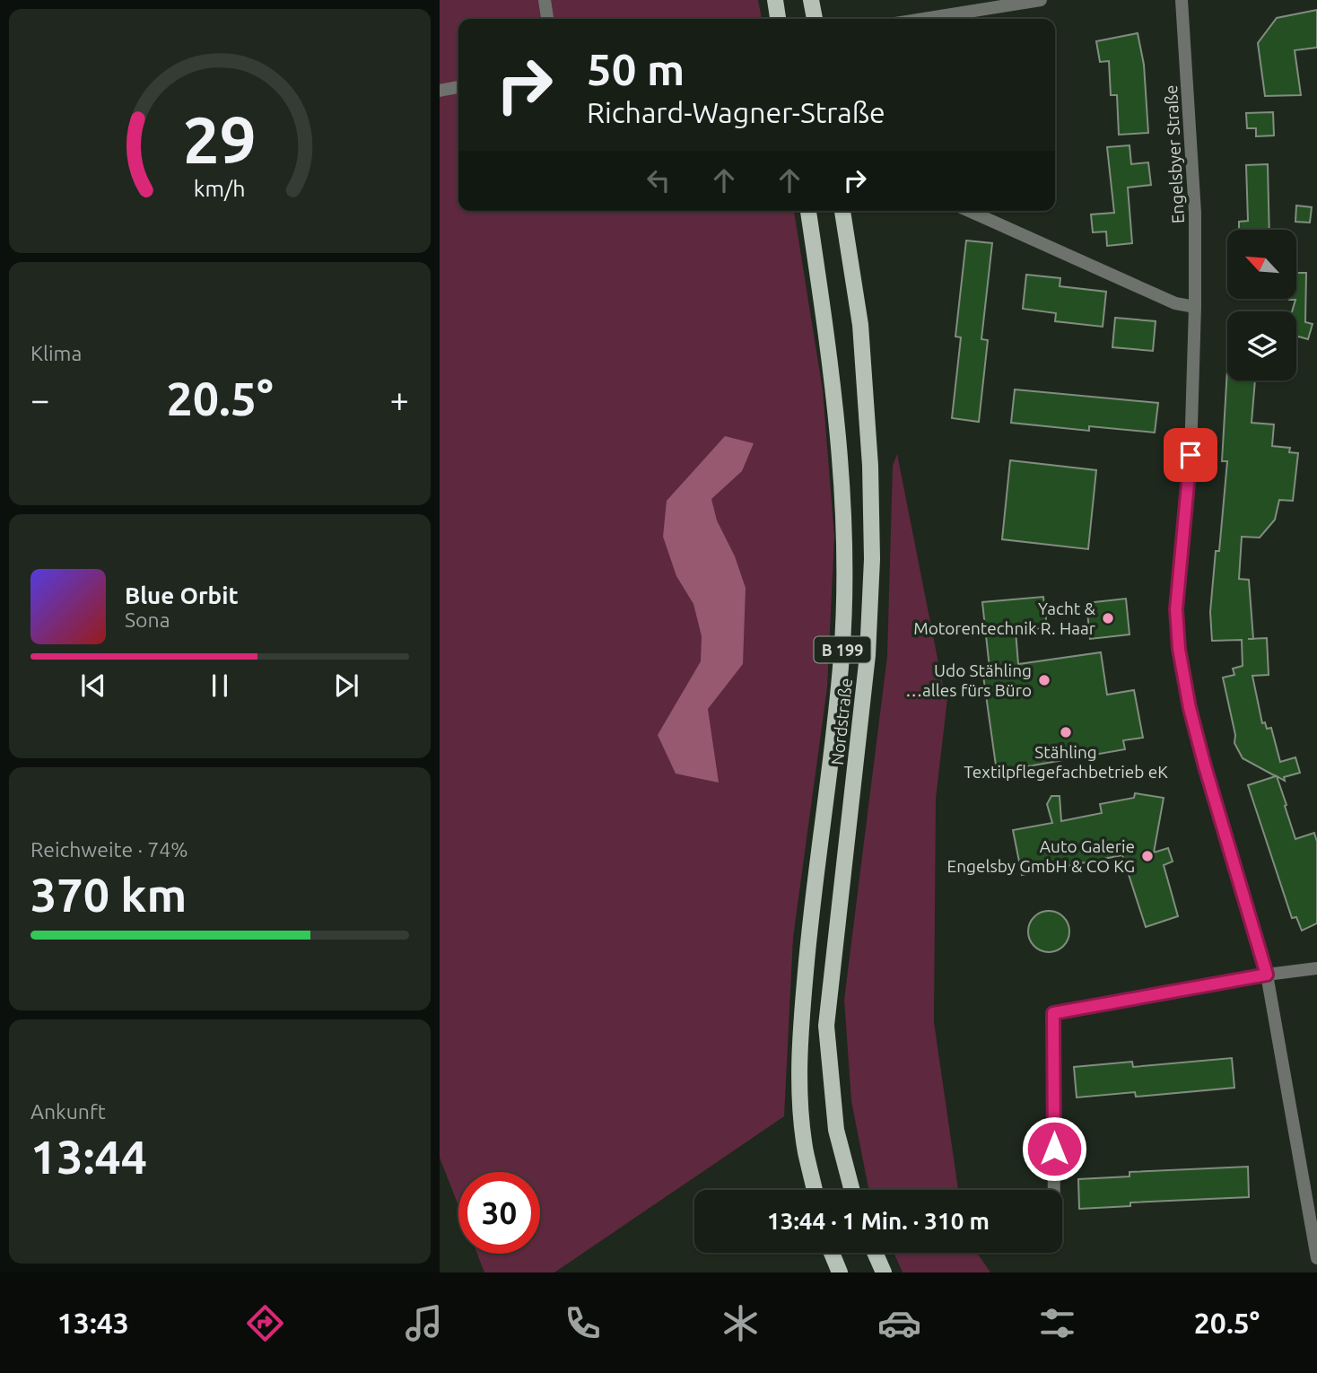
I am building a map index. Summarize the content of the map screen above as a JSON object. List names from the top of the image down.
{
  "streets": {
    "main road": ["B 199", "Nordstraße"],
    "street": ["Engelsbyer Straße"]
  },
  "places": [
    "Yacht & Motorentechnik R. Haar",
    "Udo Stähling …alles fürs Büro",
    "Stähling Textilpflegefachbetrieb eK",
    "Auto Galerie Engelsby GmbH & CO KG"
  ],
  "north": "top left",
  "page": {
    "turn": ["50 m", "Richard-Wagner-Straße"],
    "tile": [
      "Klima",
      ["Reichweite · 74%", "370 km"],
      ["Ankunft", "13:44"]
    ],
    "heat": ["−", "20.5°", "+"],
    "song": ["Blue Orbit", "Sona"],
    "limit": "30",
    "trip": "13:44 · 1 Min. · 310 m",
    "tabs": ["13:43", "20.5°"],
    "gauge": ["29", "km/h"]
  }
}
